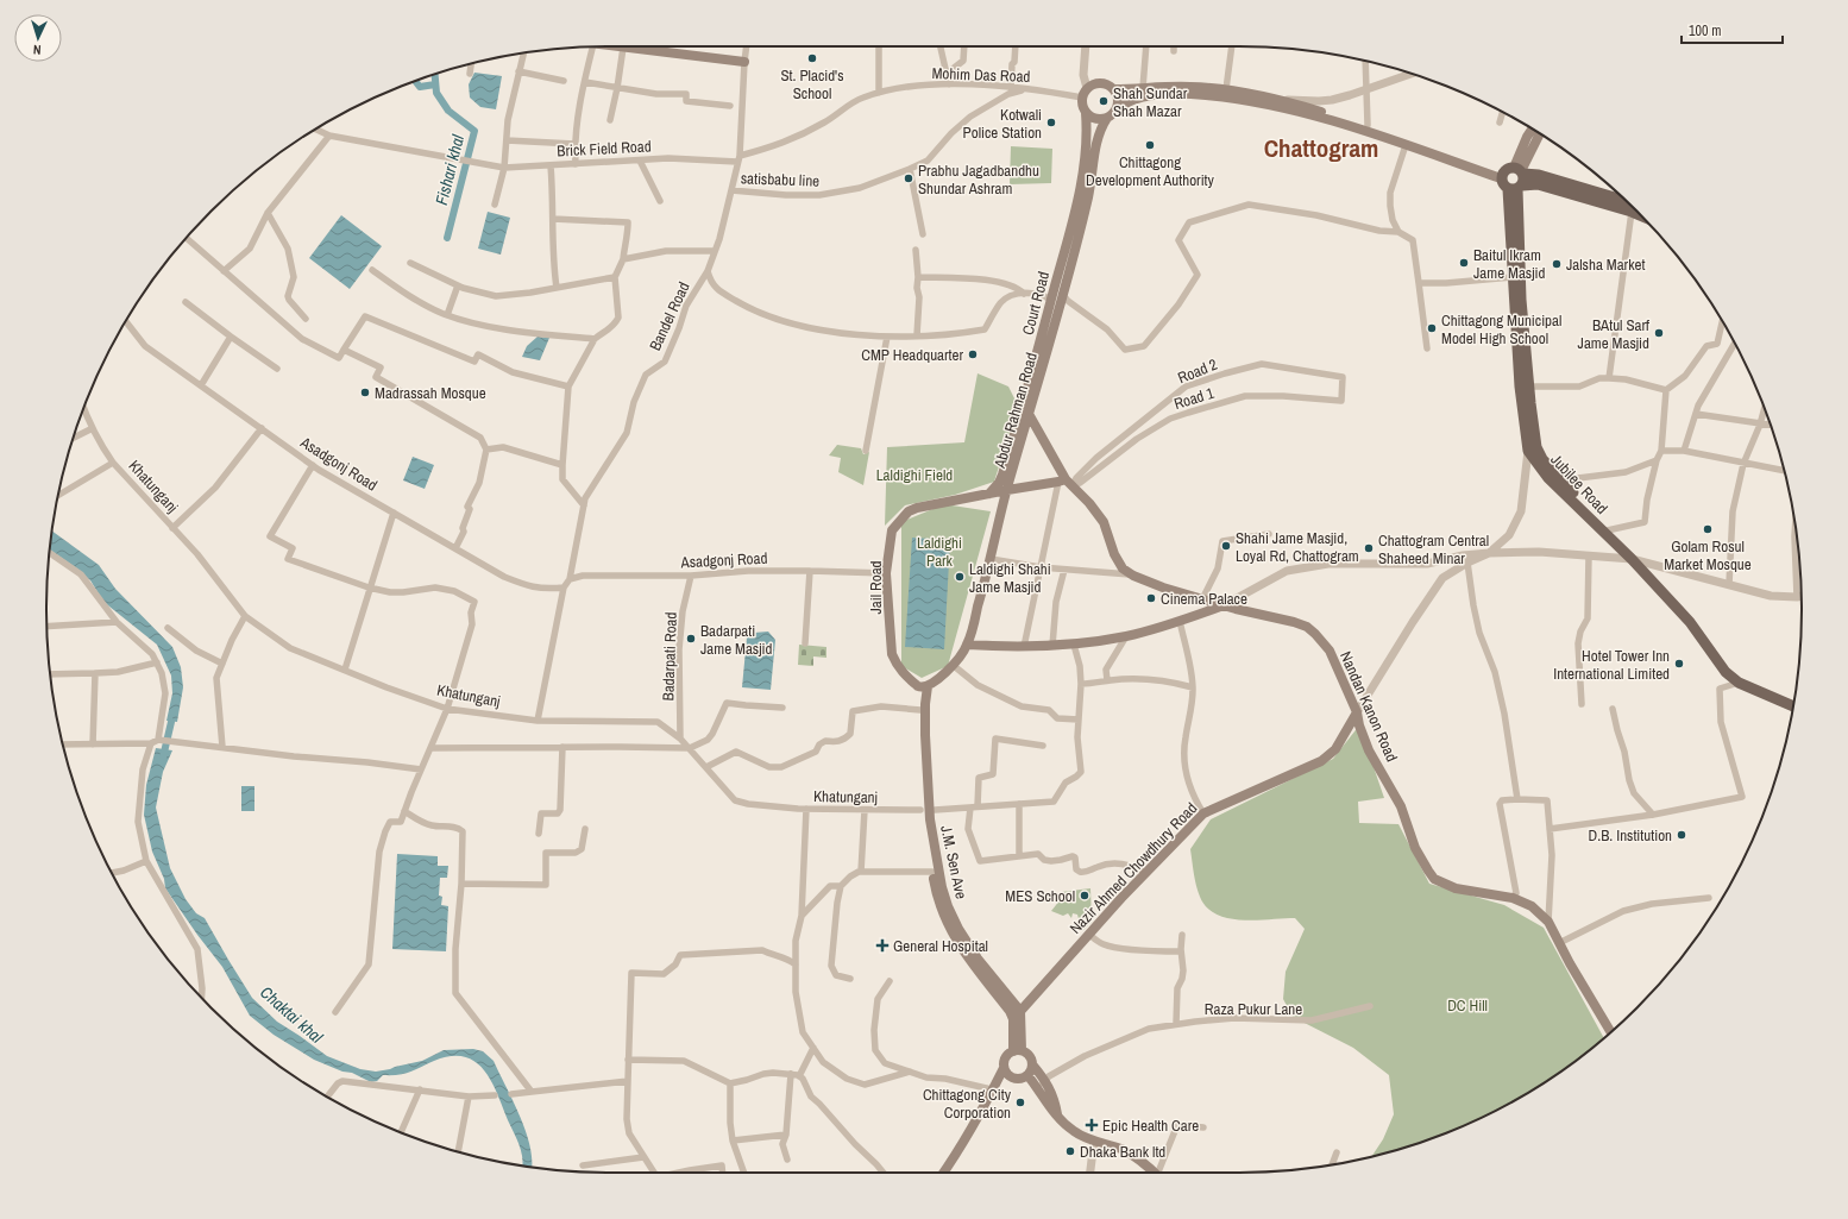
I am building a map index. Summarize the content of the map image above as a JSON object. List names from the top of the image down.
{
  "streets": {
    "main road": [
      "Court Road",
      "Abdur Rahman Road",
      "Jubilee Road",
      "Jail Road",
      "Nandan Kanon Road",
      "J.M. Sen Ave",
      "Nazir Ahmed Chowdhury Road"
    ],
    "street": [
      "Mohim Das Road",
      "Brick Field Road",
      "satisbabu line",
      "Bandel Road",
      "Road 2",
      "Road 1",
      "Asadgonj Road",
      "Khatunganj",
      "Badarpati Road",
      "Raza Pukur Lane"
    ]
  },
  "crossings": [
    ["Mohim Das Road", "Brick Field Road"],
    ["Mohim Das Road", "satisbabu line"],
    ["Mohim Das Road", "Court Road"],
    ["Mohim Das Road", "Bandel Road"],
    ["Mohim Das Road", "Abdur Rahman Road"],
    ["Brick Field Road", "Bandel Road"],
    ["satisbabu line", "Bandel Road"],
    ["Court Road", "Abdur Rahman Road"],
    ["Court Road", "Jail Road"],
    ["Bandel Road", "Asadgonj Road"],
    ["Bandel Road", "Khatunganj"],
    ["Road 2", "Road 1"],
    ["Road 2", "Jail Road"],
    ["Road 1", "Jail Road"],
    ["Abdur Rahman Road", "Jail Road"],
    ["Abdur Rahman Road", "J.M. Sen Ave"],
    ["Asadgonj Road", "Jail Road"],
    ["Asadgonj Road", "Badarpati Road"],
    ["Khatunganj", "Badarpati Road"],
    ["Jail Road", "J.M. Sen Ave"],
    ["Nandan Kanon Road", "Nazir Ahmed Chowdhury Road"],
    ["J.M. Sen Ave", "Nazir Ahmed Chowdhury Road"]
  ],
  "districts": ["Chattogram"],
  "water": ["Fishari khal", "Chaktai khal"],
  "parks": ["Laldighi Field", "Laldighi Park", "DC Hill"],
  "places": {
    "other": [
      "St. Placid's School",
      "Shah Sundar Shah Mazar",
      "Kotwali Police Station",
      "Chittagong Development Authority",
      "Prabhu Jagadbandhu Shundar Ashram",
      "Baitul Ikram Jame Masjid",
      "Jalsha Market",
      "Chittagong Municipal Model High School",
      "BAtul Sarf Jame Masjid",
      "CMP Headquarter",
      "Madrassah Mosque",
      "Golam Rosul Market Mosque",
      "Shahi Jame Masjid, Loyal Rd, Chattogram",
      "Chattogram Central Shaheed Minar",
      "Laldighi Shahi Jame Masjid",
      "Cinema Palace",
      "Badarpati Jame Masjid",
      "Hotel Tower Inn International Limited",
      "D.B. Institution",
      "MES School",
      "Chittagong City Corporation",
      "Dhaka Bank ltd"
    ],
    "health": ["General Hospital", "Epic Health Care"]
  },
  "scale_bar": "100 m",
  "north": "bottom"
}
